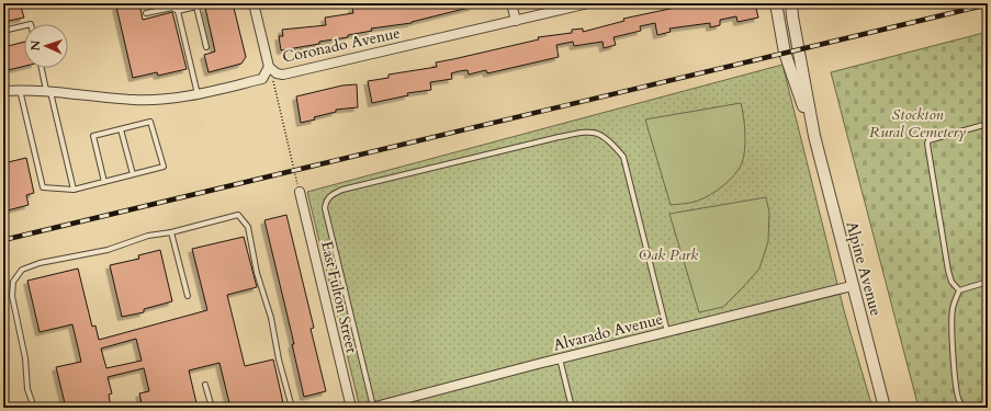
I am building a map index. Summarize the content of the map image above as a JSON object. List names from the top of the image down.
{
  "streets": {
    "street": [
      "Coronado Avenue",
      "Alpine Avenue",
      "East Fulton Street",
      "Alvarado Avenue"
    ]
  },
  "crossings": [
    ["Alpine Avenue", "Alvarado Avenue"]
  ],
  "parks": ["Stockton Rural Cemetery", "Oak Park"],
  "north": "left"
}
